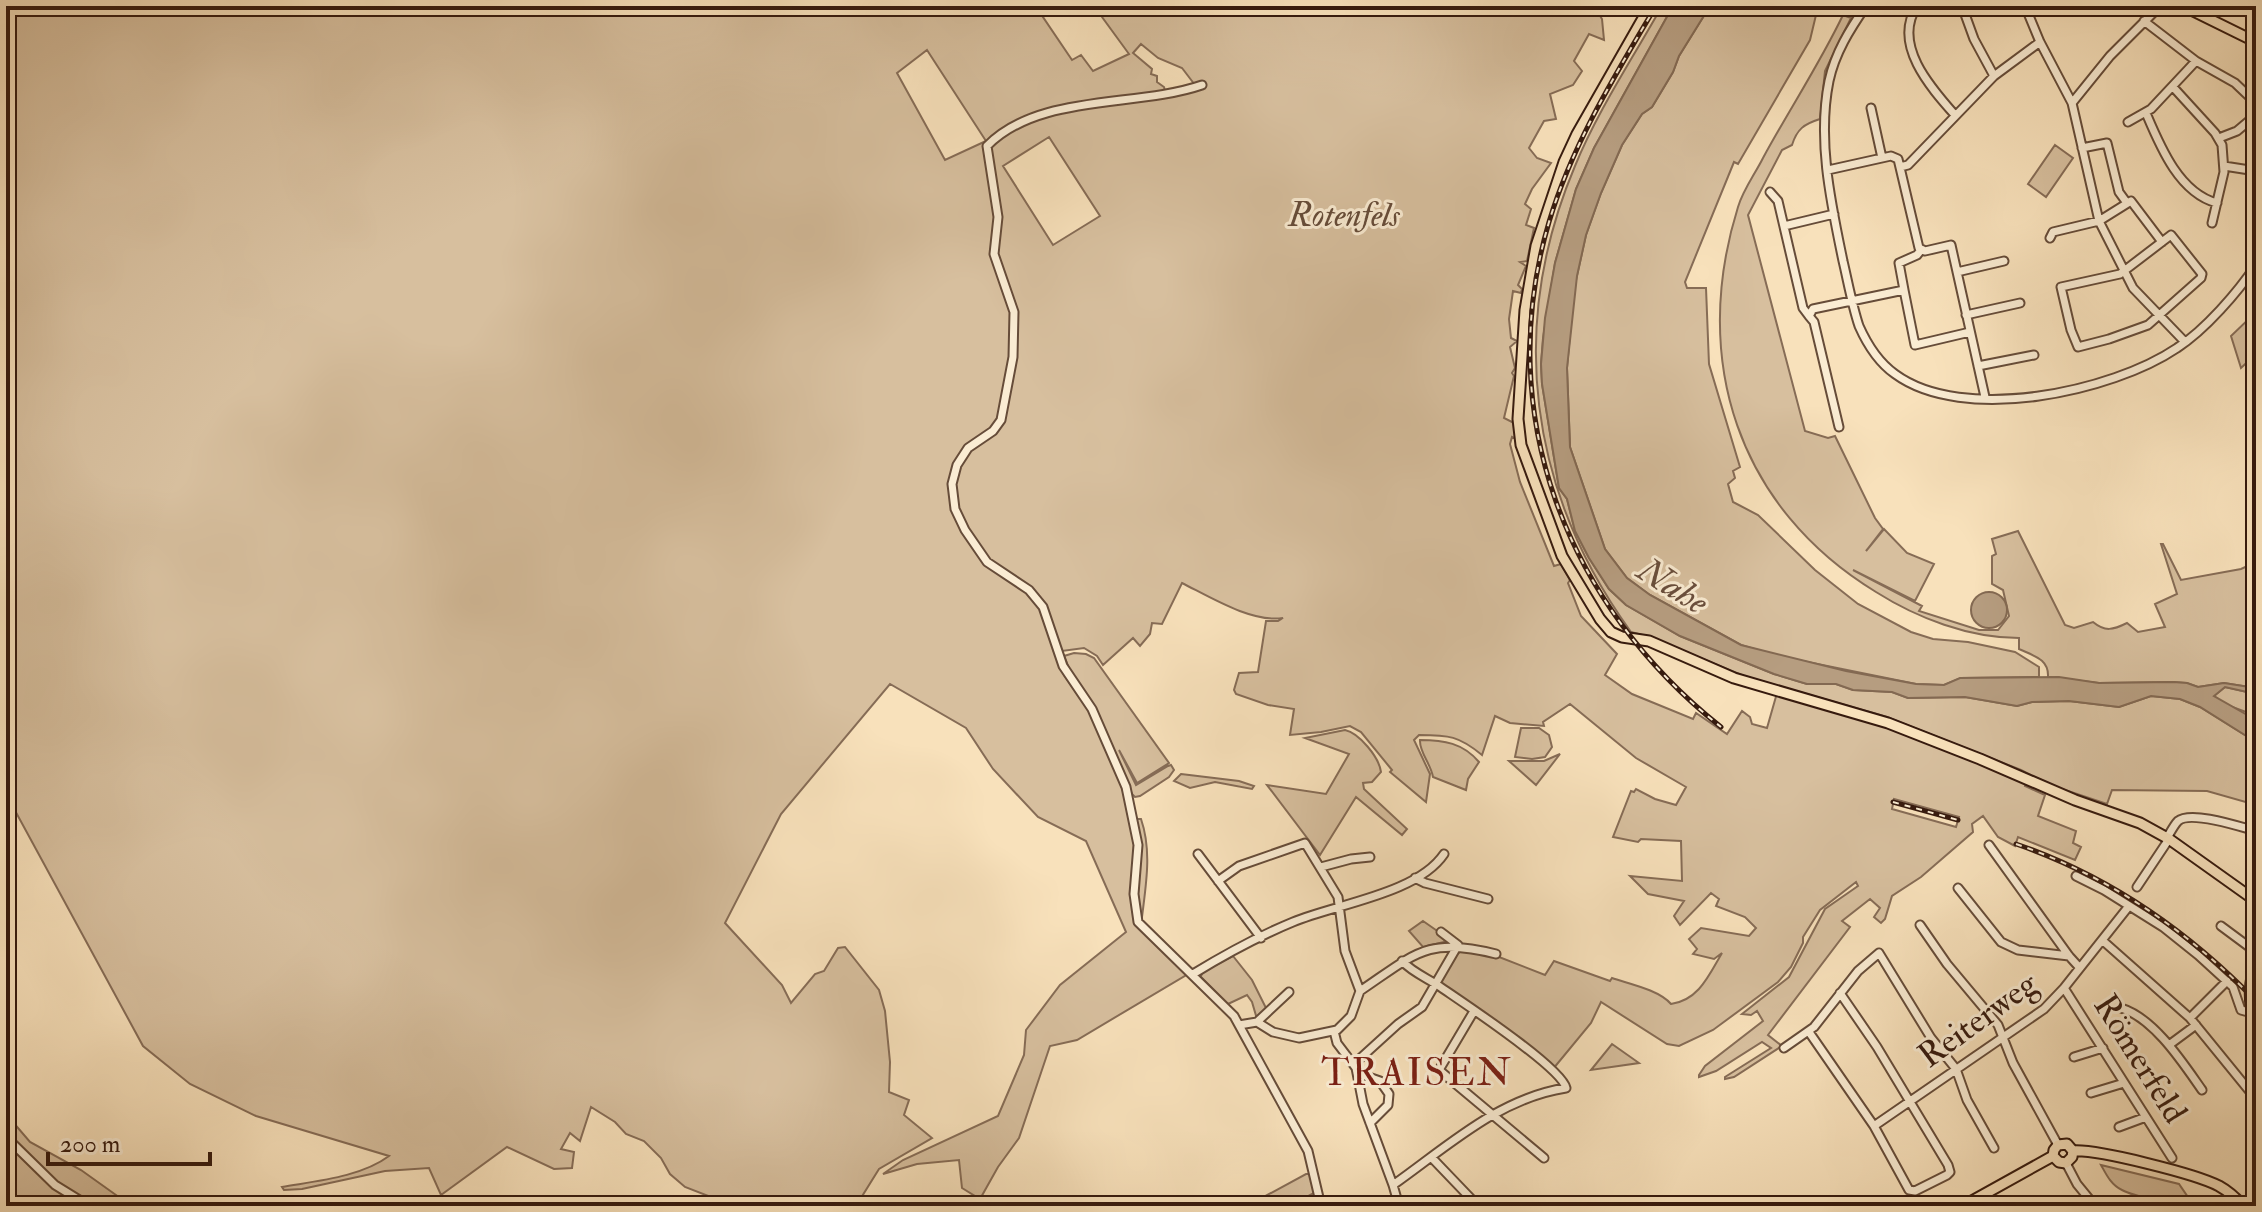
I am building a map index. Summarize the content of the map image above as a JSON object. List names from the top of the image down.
{
  "streets": {
    "street": ["Reiterweg", "Römerfeld"]
  },
  "crossings": [
    ["Reiterweg", "Römerfeld"]
  ],
  "districts": ["TRAISEN"],
  "water": ["Nahe"],
  "parks": ["Rotenfels"],
  "scale_bar": "200 m"
}
